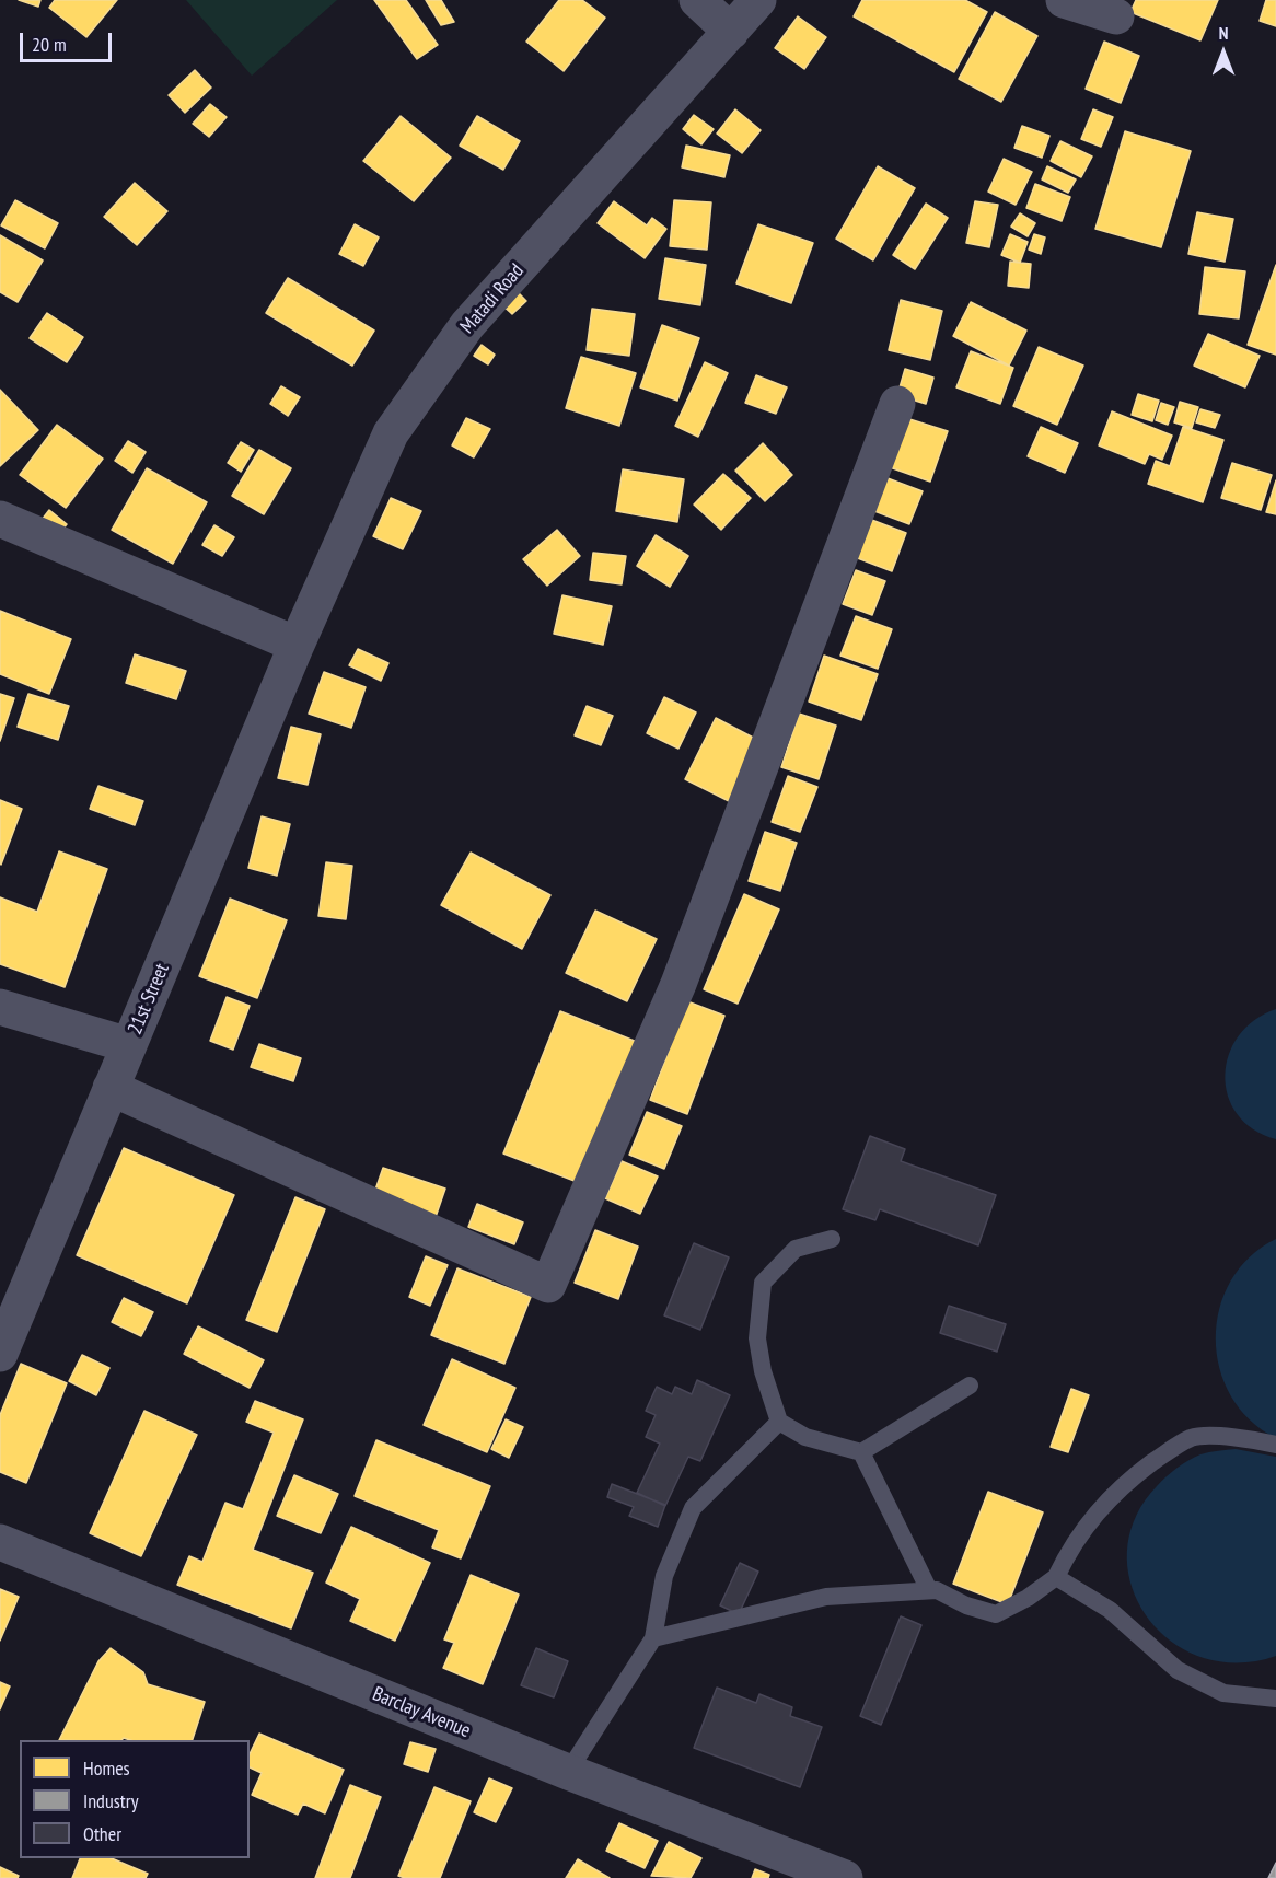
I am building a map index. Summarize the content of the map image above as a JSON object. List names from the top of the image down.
{
  "streets": {
    "street": ["Matadi Road", "21st Street", "Barclay Avenue"]
  },
  "crossings": [
    ["Matadi Road", "21st Street"]
  ],
  "legend": ["Homes", "Industry", "Other"],
  "scale_bar": "20 m",
  "north": "top"
}
